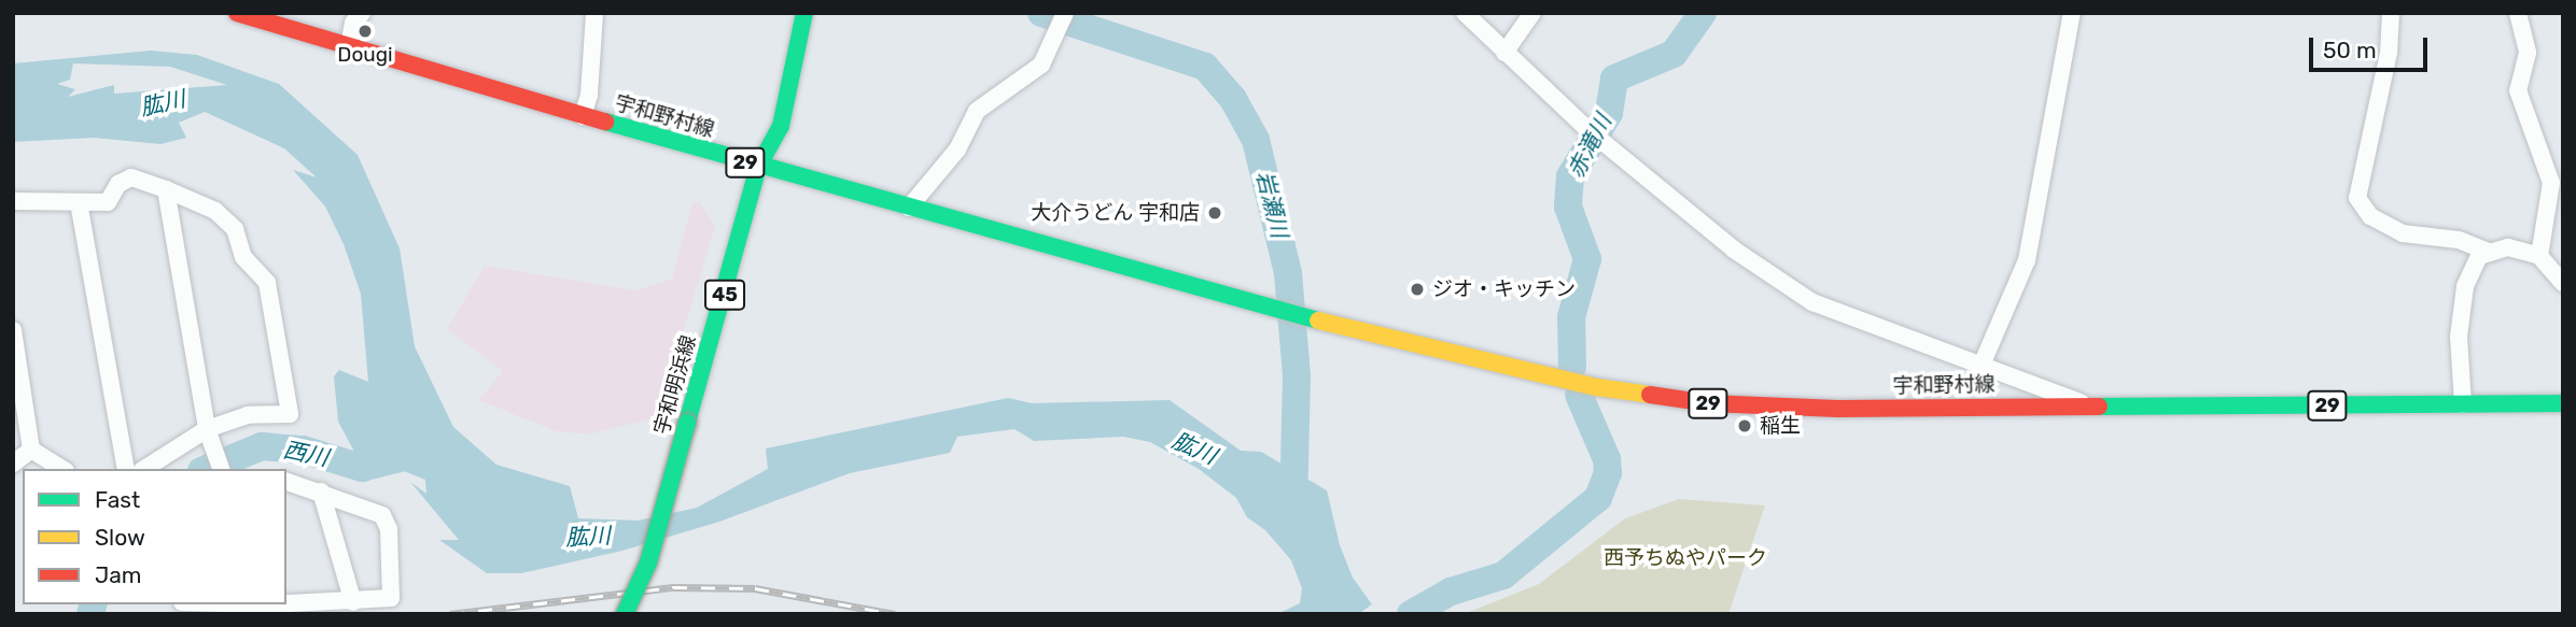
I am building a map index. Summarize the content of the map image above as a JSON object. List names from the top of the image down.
{
  "streets": {
    "main road": [
      "宇和野村線",
      "29",
      "45",
      "宇和明浜線"
    ]
  },
  "crossings": [
    ["宇和野村線", "宇和明浜線"]
  ],
  "water": [
    "肱川",
    "赤滝川",
    "岩瀬川",
    "西川"
  ],
  "parks": ["西予ちぬやパーク"],
  "places": [
    "Dougi",
    "大介うどん 宇和店",
    "ジオ・キッチン",
    "稲生"
  ],
  "legend": ["Fast", "Slow", "Jam"],
  "scale_bar": "50 m"
}
